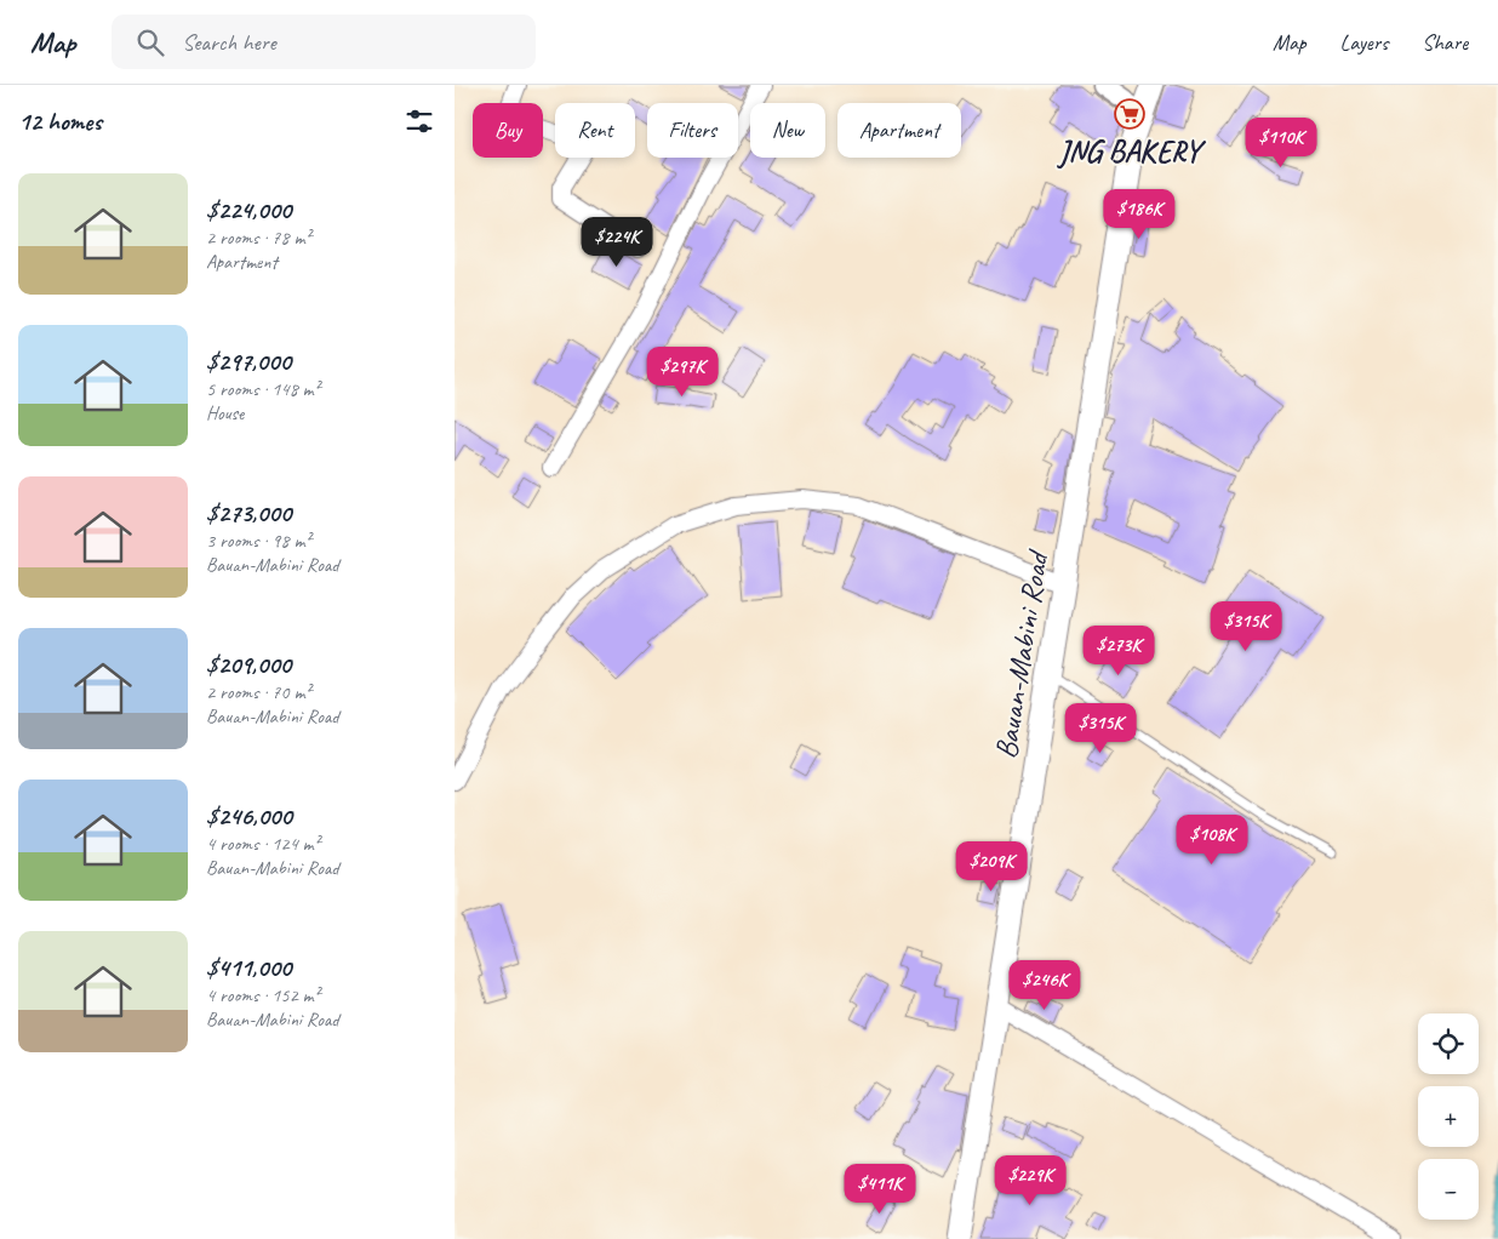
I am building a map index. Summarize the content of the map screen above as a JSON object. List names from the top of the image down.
{
  "streets": {
    "main road": ["Bauan-Mabini Road"]
  },
  "places": {
    "supermarket": ["JNG BAKERY"]
  },
  "page": {
    "header": "Map",
    "search": "Search here",
    "nav": ["Map", "Layers", "Share"],
    "heading": "12 homes",
    "chip": [
      "Buy",
      "Rent",
      "Filters",
      "New",
      "Apartment"
    ],
    "price": [
      "$110K",
      "$186K",
      "$224K",
      "$297K",
      "$315K",
      "$273K",
      "$315K",
      "$108K",
      "$209K",
      "$246K",
      "$229K",
      "$411K"
    ],
    "list": [
      {
        "name": "$224,000",
        "note": "2 rooms · 78 m² · Apartment"
      },
      {
        "name": "$297,000",
        "note": "5 rooms · 148 m² · House"
      },
      {
        "name": "$273,000",
        "note": "3 rooms · 98 m² · Bauan-Mabini Road"
      },
      {
        "name": "$209,000",
        "note": "2 rooms · 70 m² · Bauan-Mabini Road"
      },
      {
        "name": "$246,000",
        "note": "4 rooms · 124 m² · Bauan-Mabini Road"
      },
      {
        "name": "$411,000",
        "note": "4 rooms · 152 m² · Bauan-Mabini Road"
      }
    ],
    "map_buttons": ["+", "−"]
  }
}
